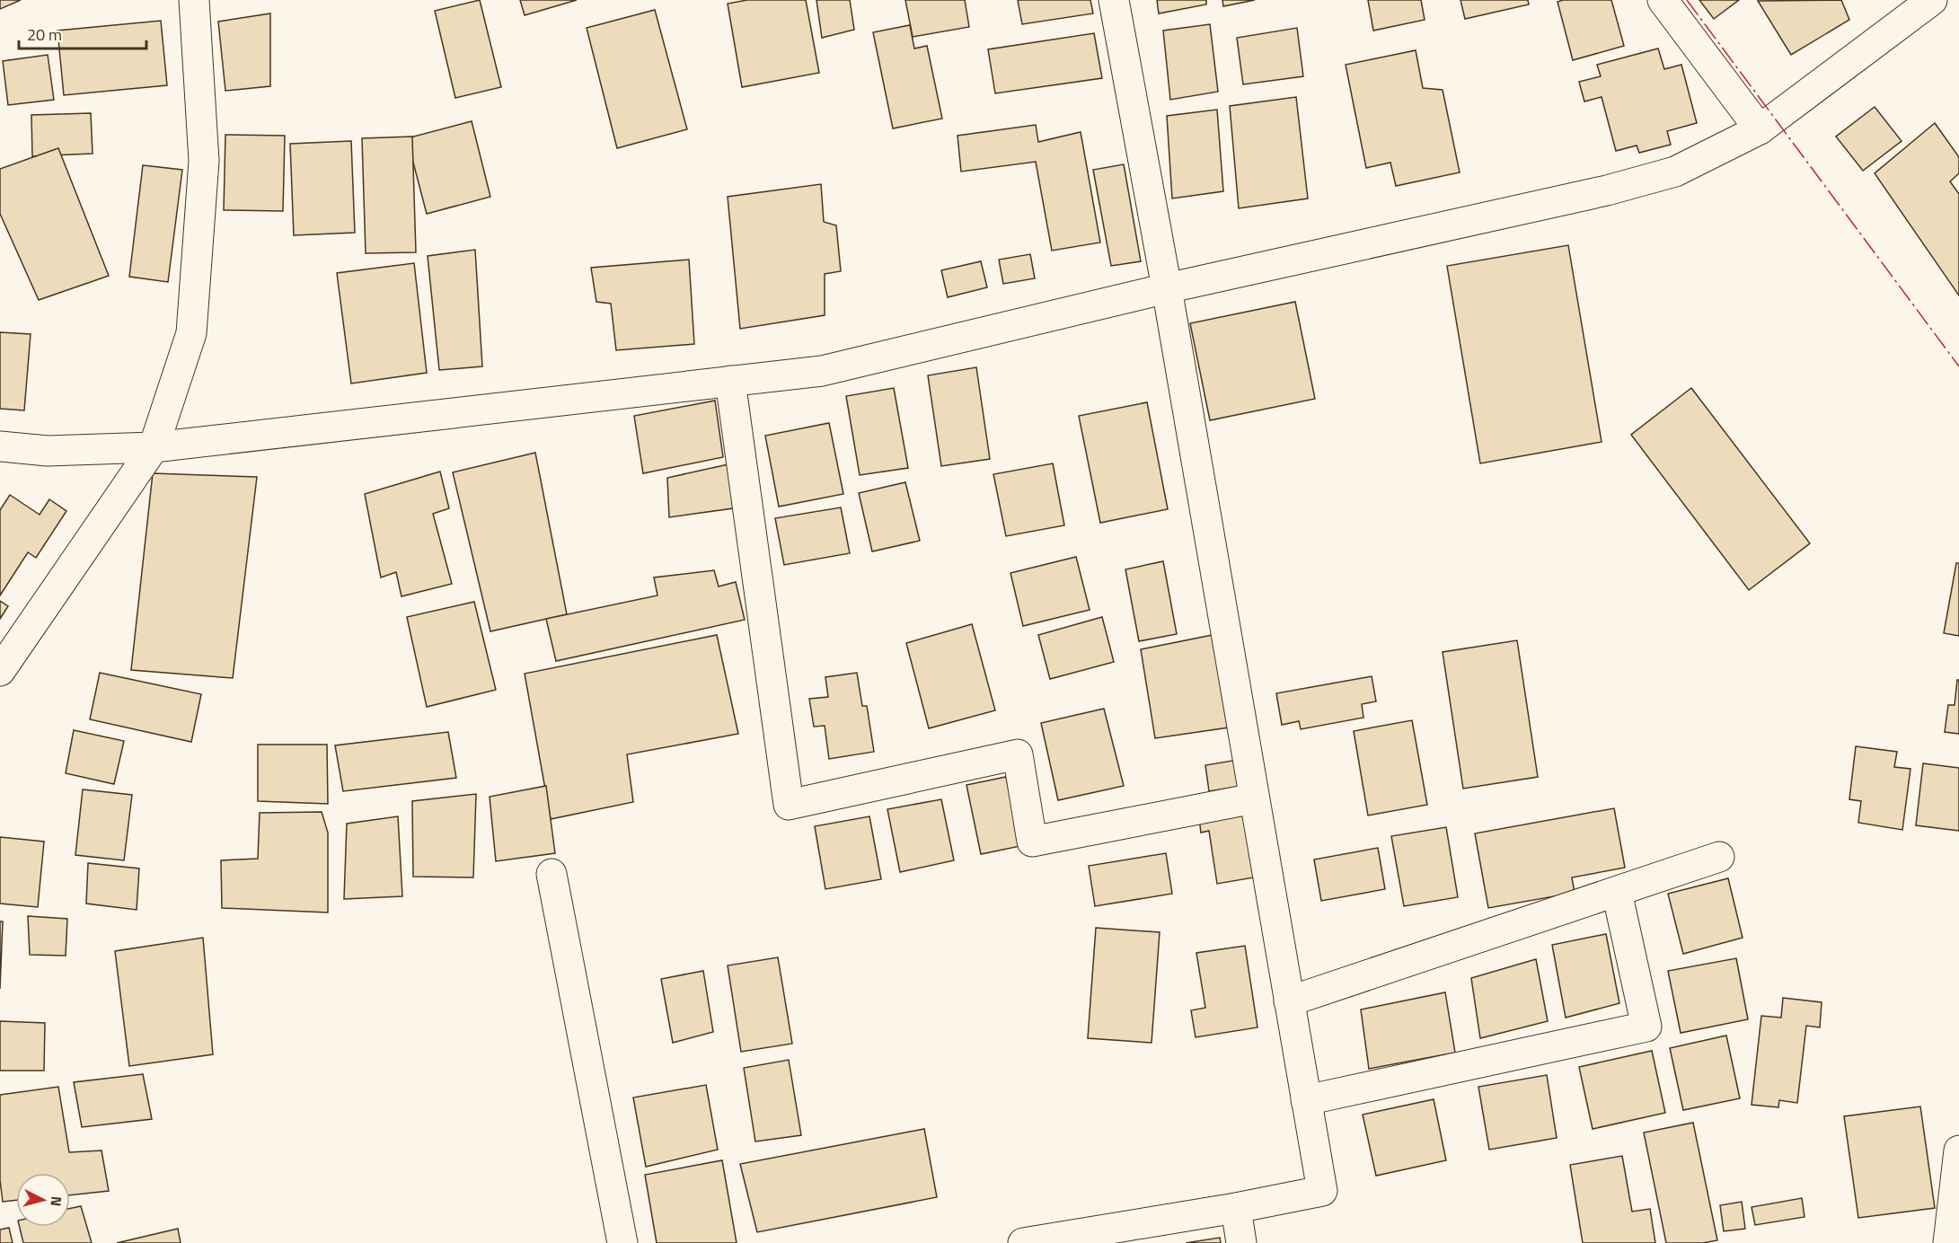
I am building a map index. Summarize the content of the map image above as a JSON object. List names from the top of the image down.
{
  "scale_bar": "20 m",
  "north": "right"
}
